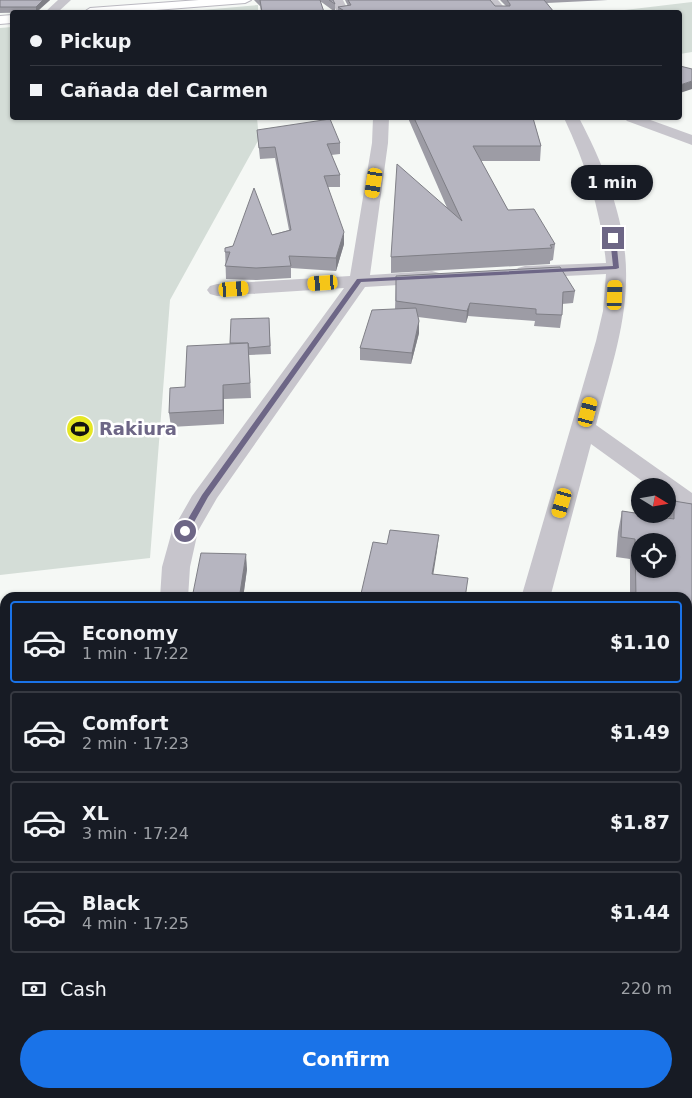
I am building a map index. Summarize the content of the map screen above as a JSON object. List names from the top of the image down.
{
  "places": {
    "sports": ["Rakiura"]
  },
  "north": "right",
  "page": {
    "banner": ["Pickup", "Cañada del Carmen"],
    "bubble": "1 min",
    "list": [
      {
        "name": "Economy",
        "note": "1 min · 17:22",
        "value": "$1.10"
      },
      {
        "name": "Comfort",
        "note": "2 min · 17:23",
        "value": "$1.49"
      },
      {
        "name": "XL",
        "note": "3 min · 17:24",
        "value": "$1.87"
      },
      {
        "name": "Black",
        "note": "4 min · 17:25",
        "value": "$1.44"
      }
    ],
    "pay": ["Cash", "220 m"],
    "buttons": "Confirm"
  }
}
